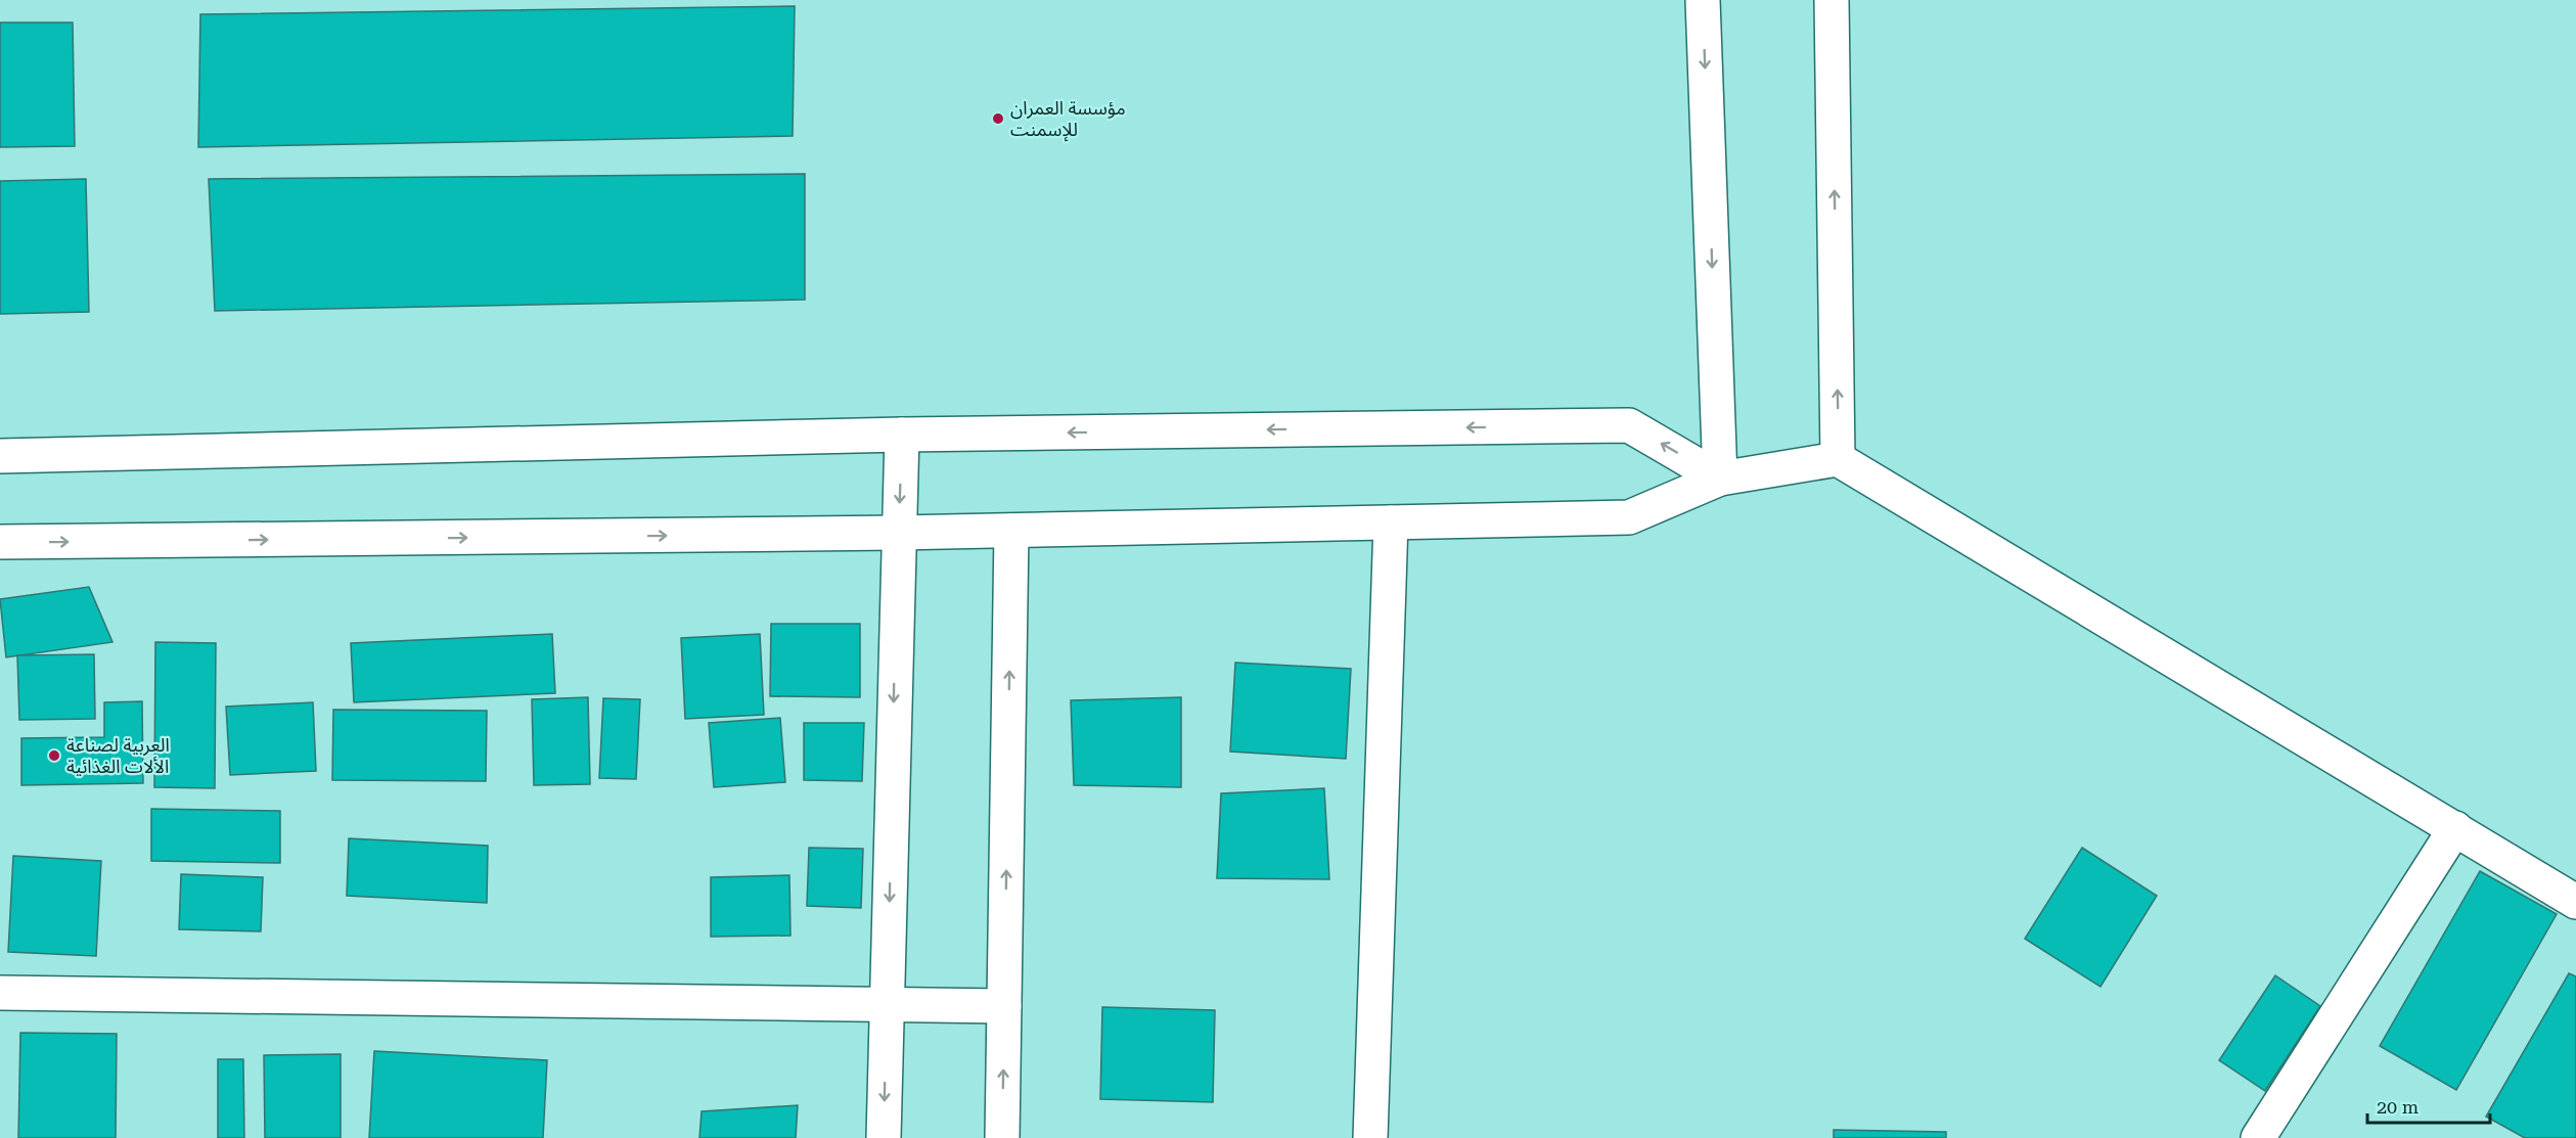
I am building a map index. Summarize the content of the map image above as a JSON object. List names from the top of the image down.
{
  "places": ["مؤسسة العمران للإسمنت", "العربية لصناعة الألات الغذائية"],
  "scale_bar": "20 m"
}
